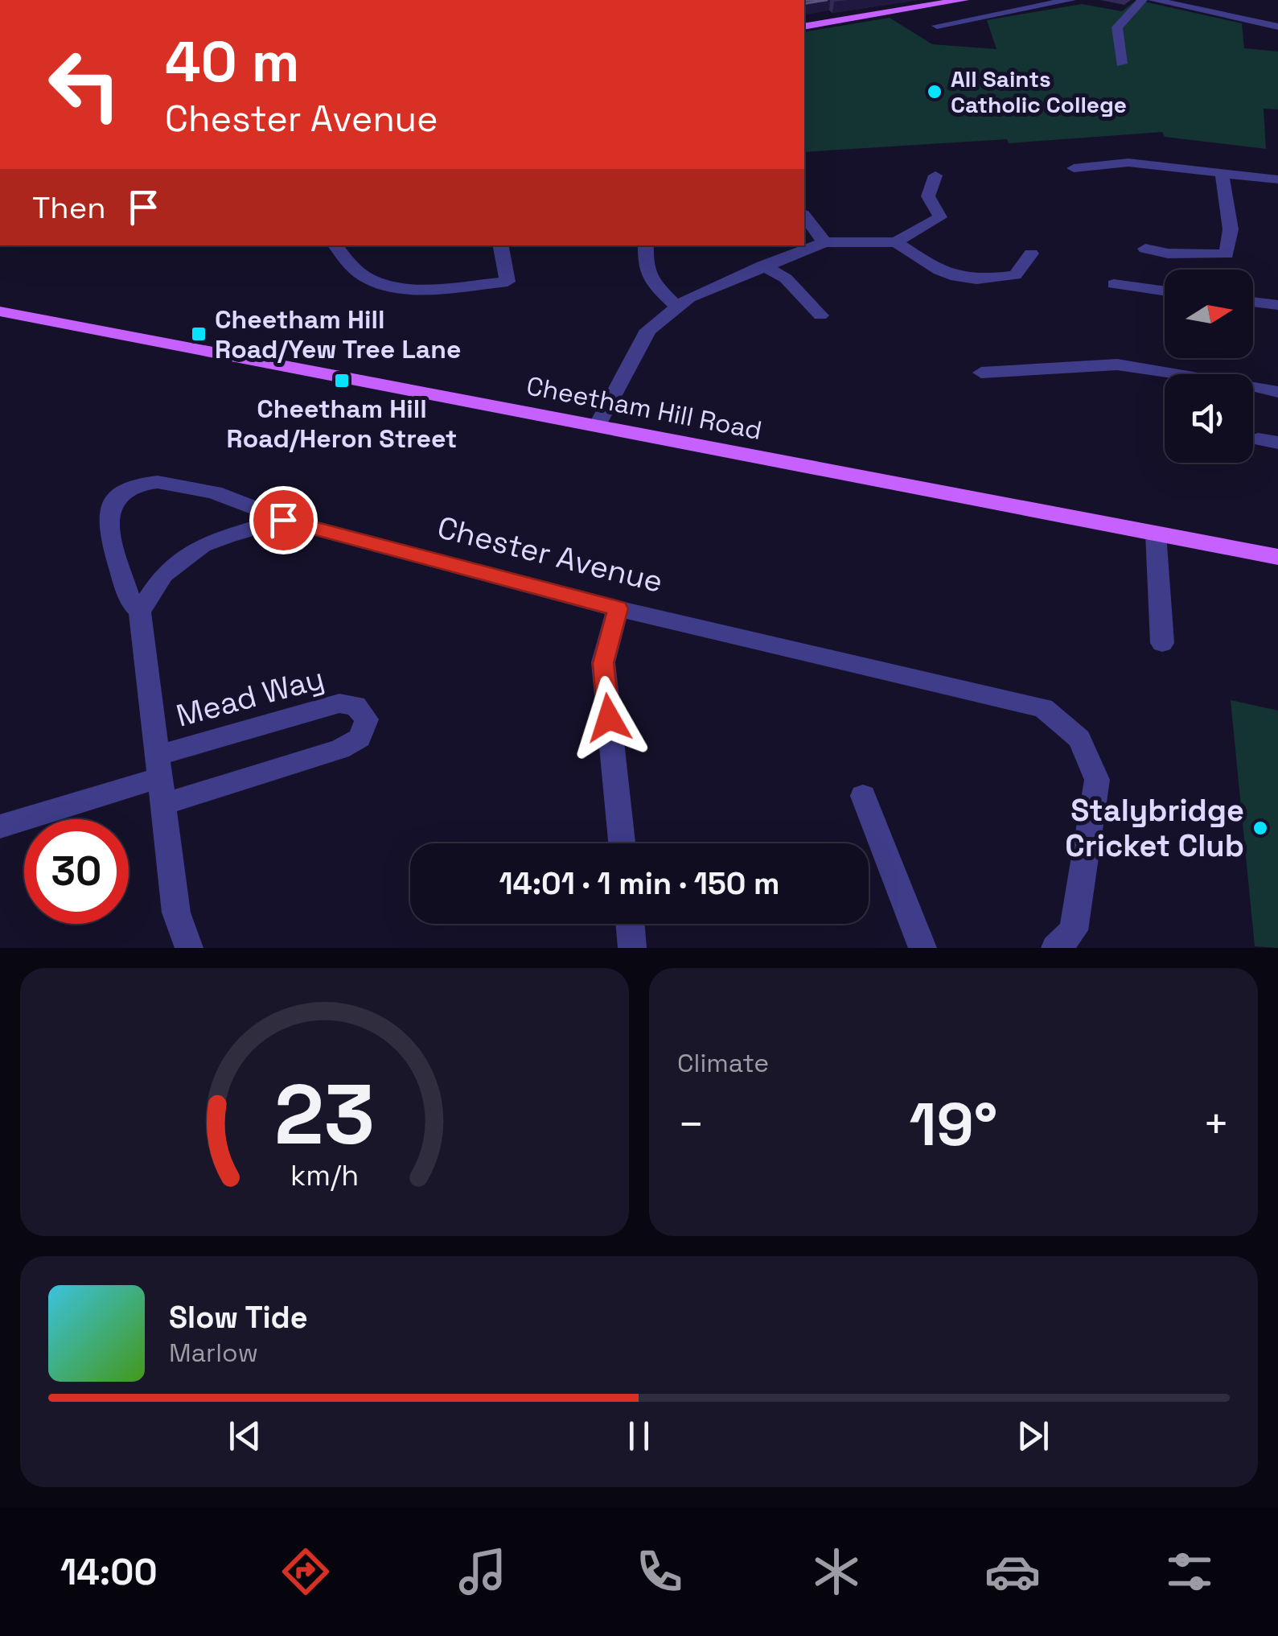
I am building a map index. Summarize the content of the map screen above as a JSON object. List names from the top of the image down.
{
  "streets": {
    "main road": ["Cheetham Hill Road"],
    "street": ["Chester Avenue", "Mead Way"]
  },
  "places": {
    "other": ["All Saints Catholic College", "Stalybridge Cricket Club"],
    "transit": ["Cheetham Hill Road/Yew Tree Lane", "Cheetham Hill Road/Heron Street"]
  },
  "north": "right",
  "page": {
    "turn": ["40 m", "Chester Avenue"],
    "then": "Then",
    "limit": "30",
    "trip": "14:01 · 1 min · 150 m",
    "tile": "Climate",
    "heat": ["−", "19°", "+"],
    "song": ["Slow Tide", "Marlow"],
    "tabs": "14:00",
    "gauge": ["23", "km/h"]
  }
}
